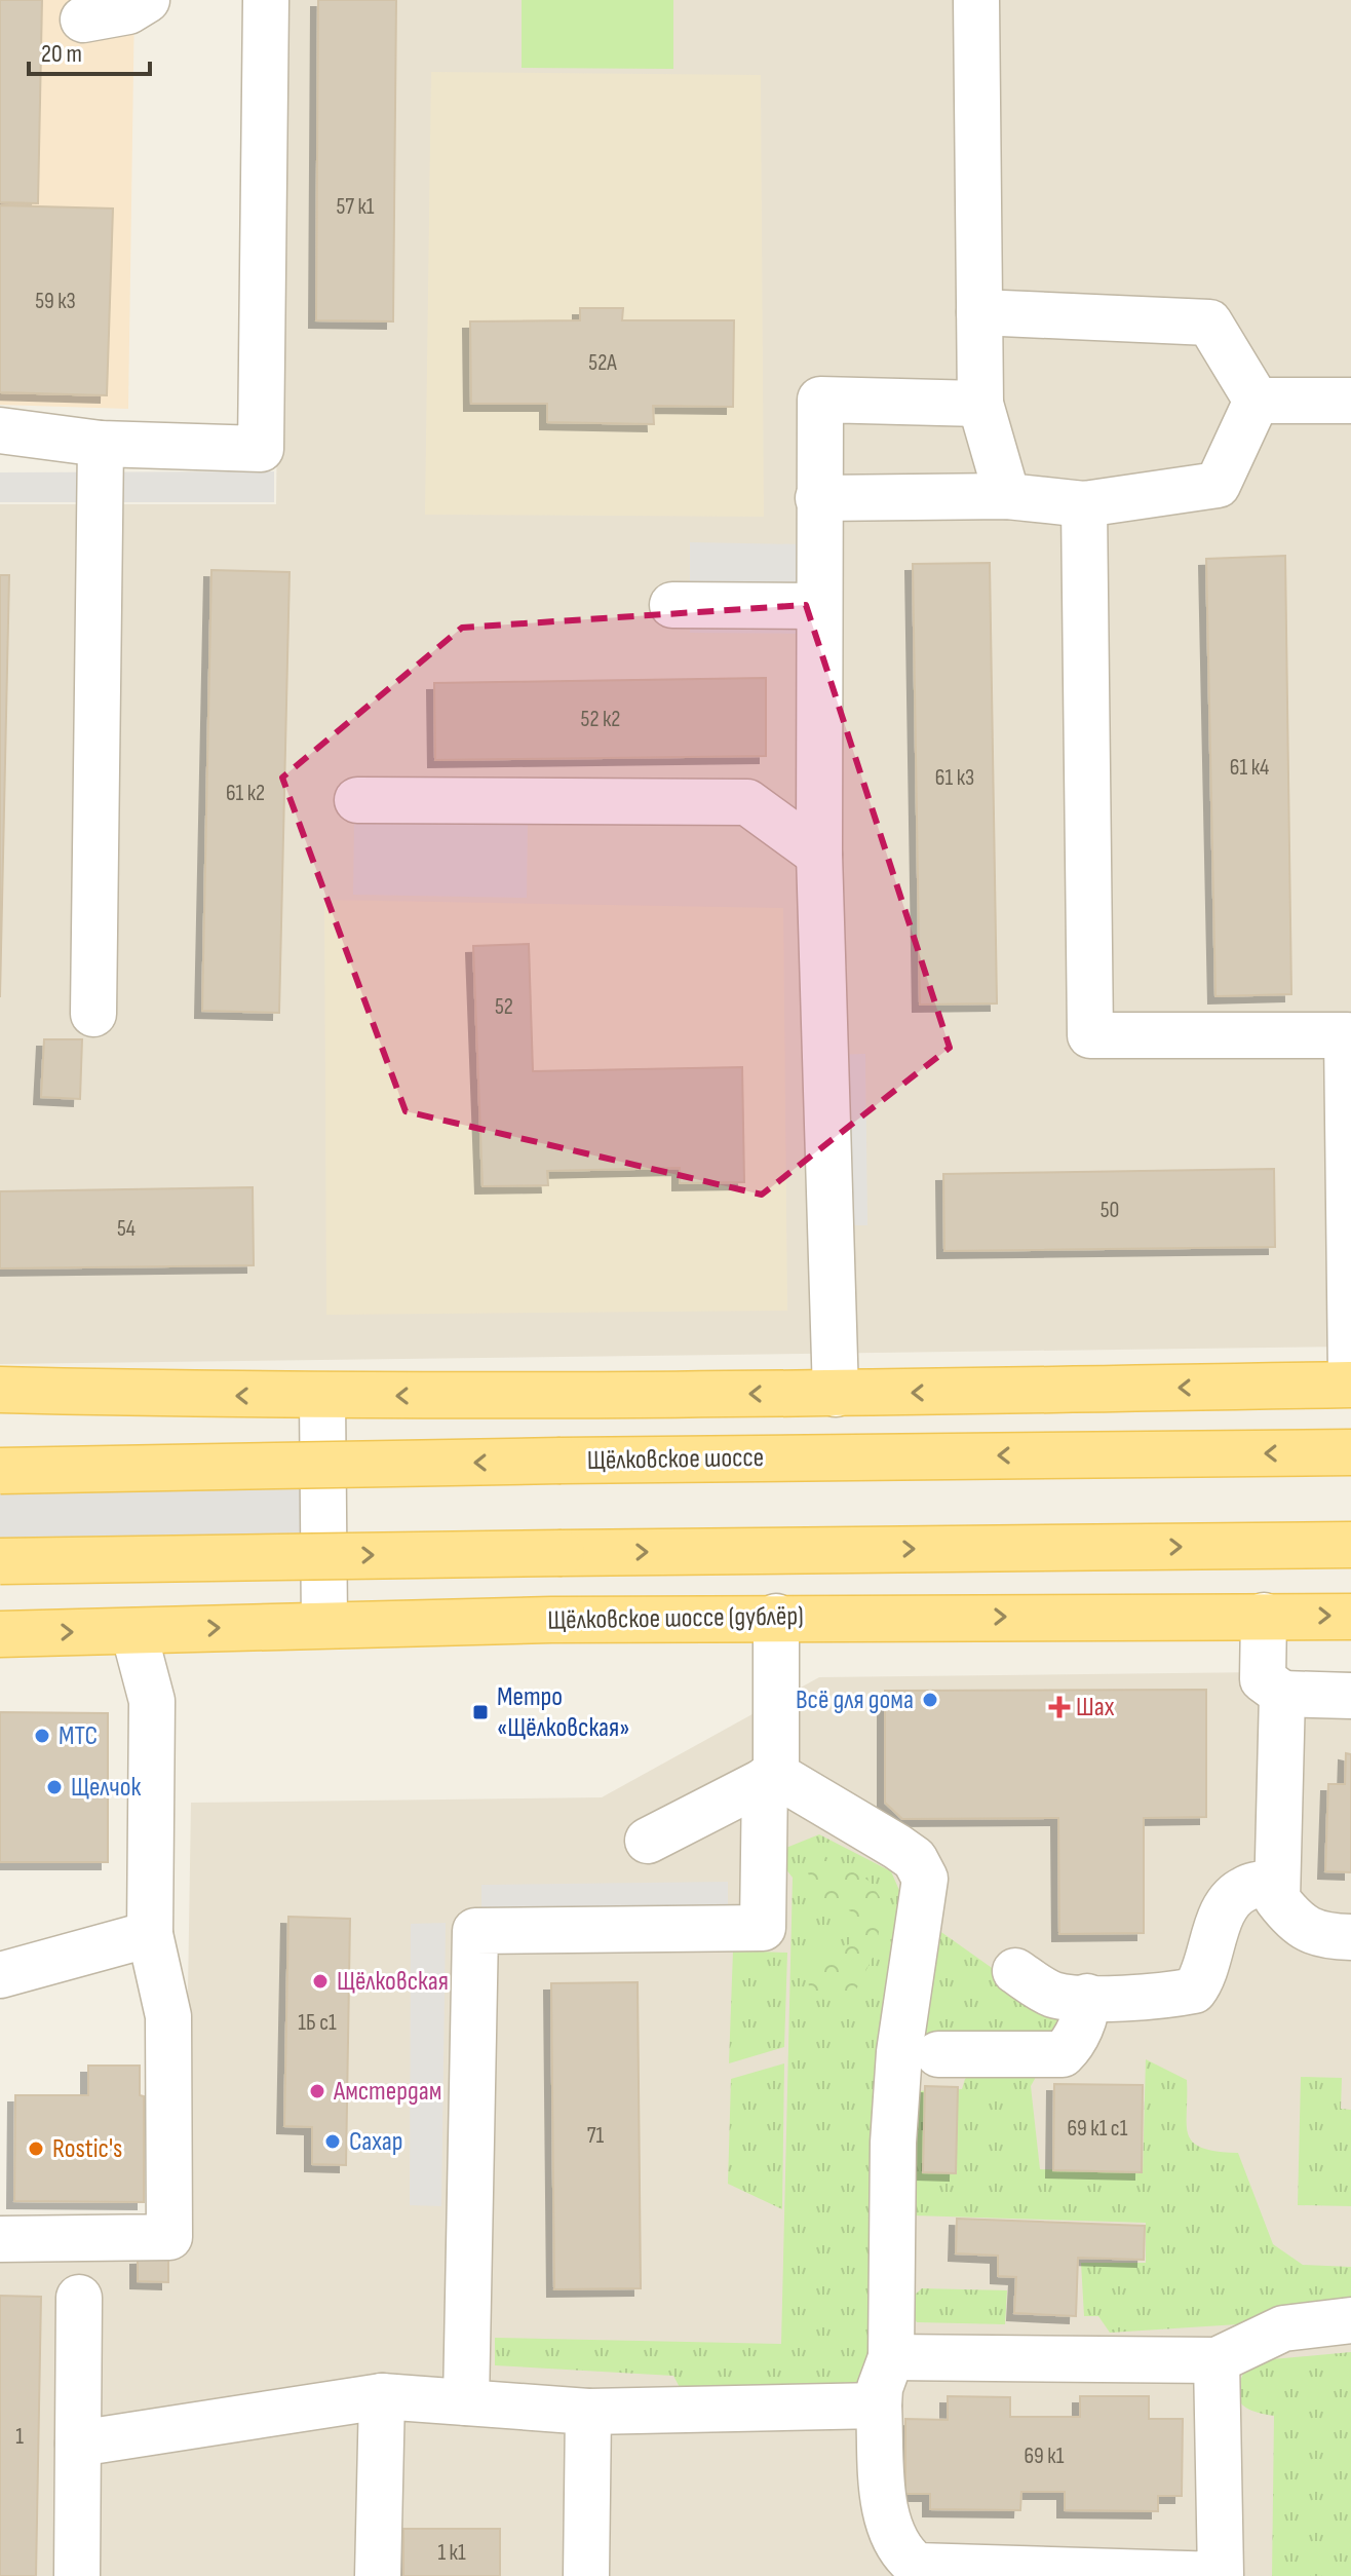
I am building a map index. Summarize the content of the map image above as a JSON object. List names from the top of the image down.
{
  "streets": {
    "main road": ["Щёлковское шоссе", "Щёлковское шоссе (дублёр)"]
  },
  "places": {
    "other": [
      "Всё для дома",
      "МТС",
      "Щелчок",
      "Щёлковская",
      "Амстердам",
      "Сахар",
      "Rostic's"
    ],
    "health": ["Шах"],
    "transit": ["Метро «Щёлковская»"]
  },
  "house_numbers": [
    "57 к1",
    "59 к3",
    "52А",
    "52 к2",
    "61 к4",
    "61 к3",
    "61 к2",
    "52",
    "50",
    "54",
    "1Б с1",
    "69 к1 с1",
    "71",
    "1",
    "69 к1",
    "1 к1"
  ],
  "scale_bar": "20 m"
}
